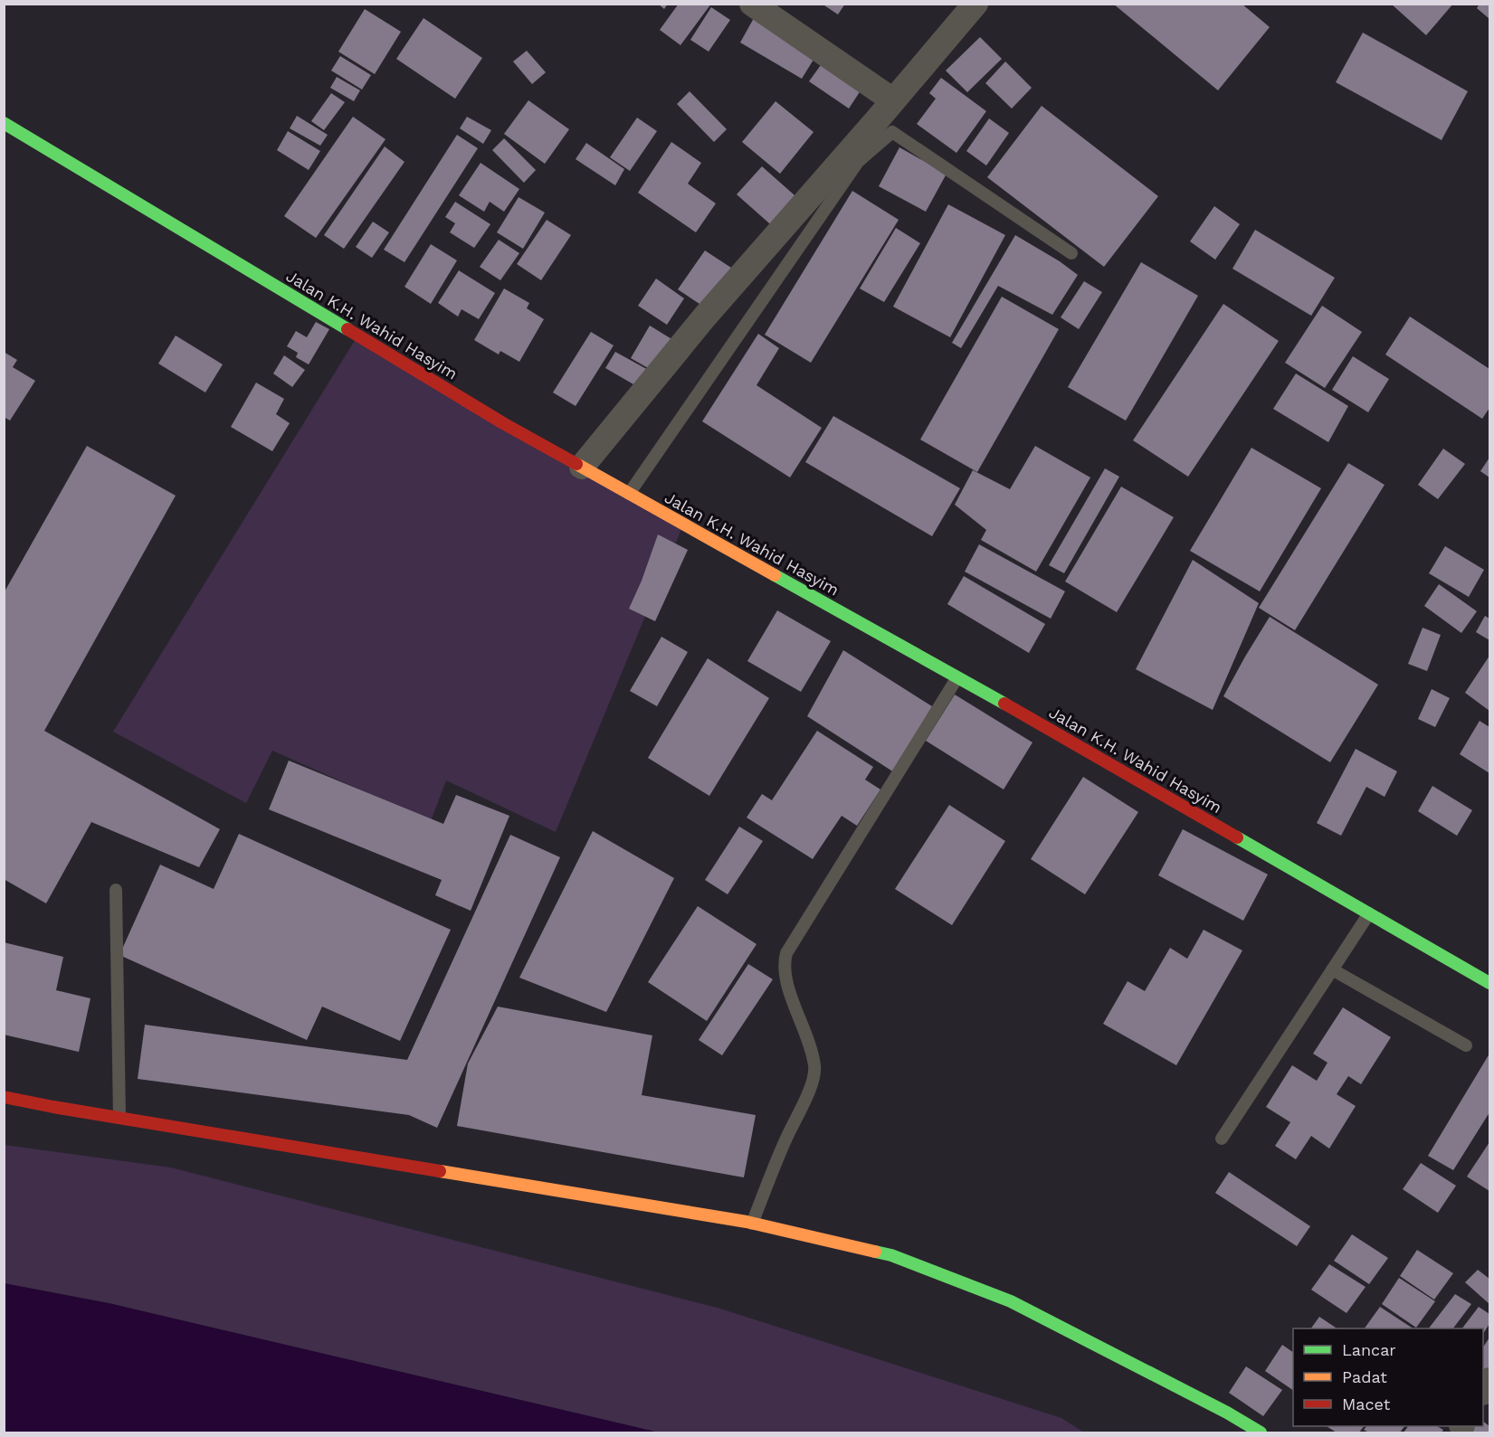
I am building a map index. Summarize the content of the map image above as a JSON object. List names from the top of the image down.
{
  "streets": {
    "main road": ["Jalan K.H. Wahid Hasyim"]
  },
  "legend": ["Lancar", "Padat", "Macet"]
}
